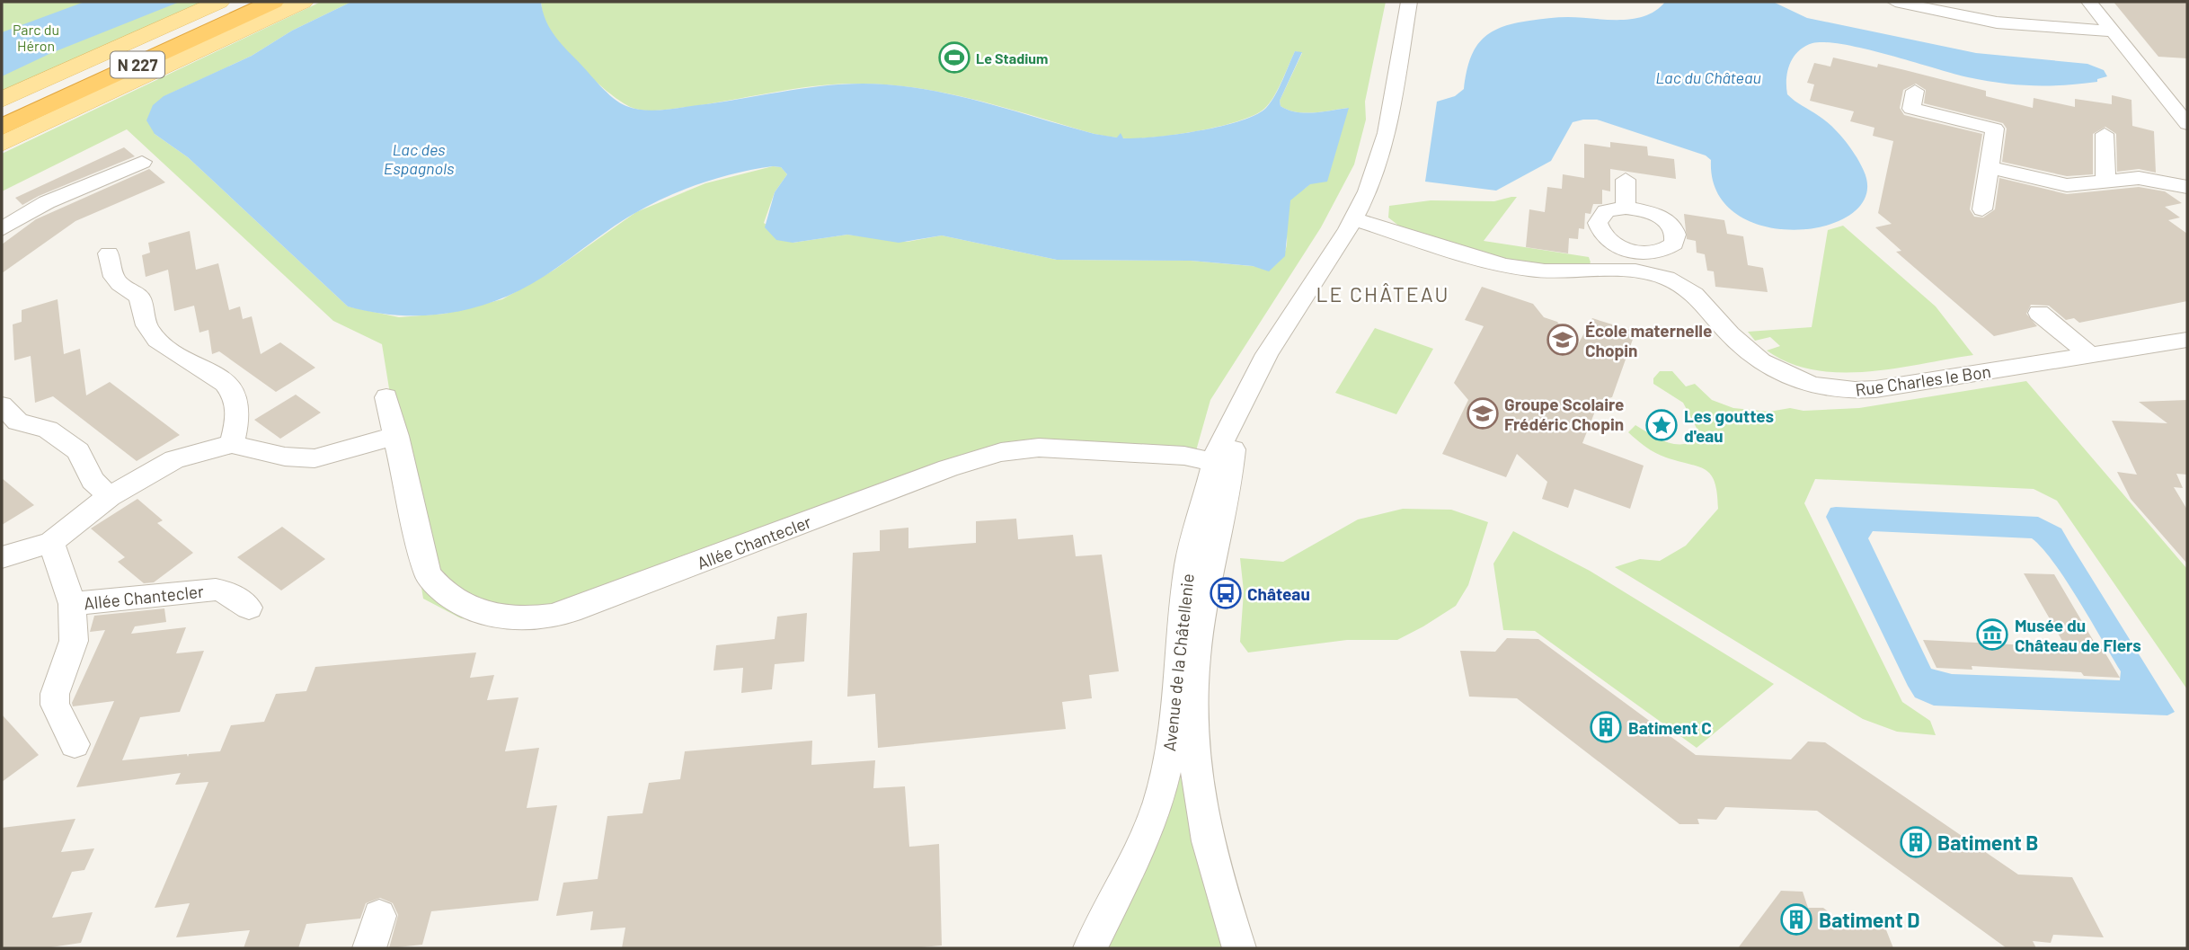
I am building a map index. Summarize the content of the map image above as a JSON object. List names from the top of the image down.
{
  "streets": {
    "highway": ["N 227"],
    "street": ["Rue Charles le Bon", "Allée Chantecler", "Avenue de la Châtellenie"]
  },
  "crossings": [
    ["Rue Charles le Bon", "Avenue de la Châtellenie"],
    ["Allée Chantecler", "Avenue de la Châtellenie"]
  ],
  "districts": ["LE CHÂTEAU"],
  "water": ["Lac du Château", "Lac des Espagnols"],
  "parks": ["Parc du Héron"],
  "places": {
    "sports": ["Le Stadium"],
    "school or university": ["École maternelle Chopin", "Groupe Scolaire Frédéric Chopin"],
    "place": ["Les gouttes d'eau"],
    "bus stop": ["Château"],
    "museum": ["Musée du Château de Flers"],
    "building": ["Batiment C", "Batiment B", "Batiment D"]
  }
}
